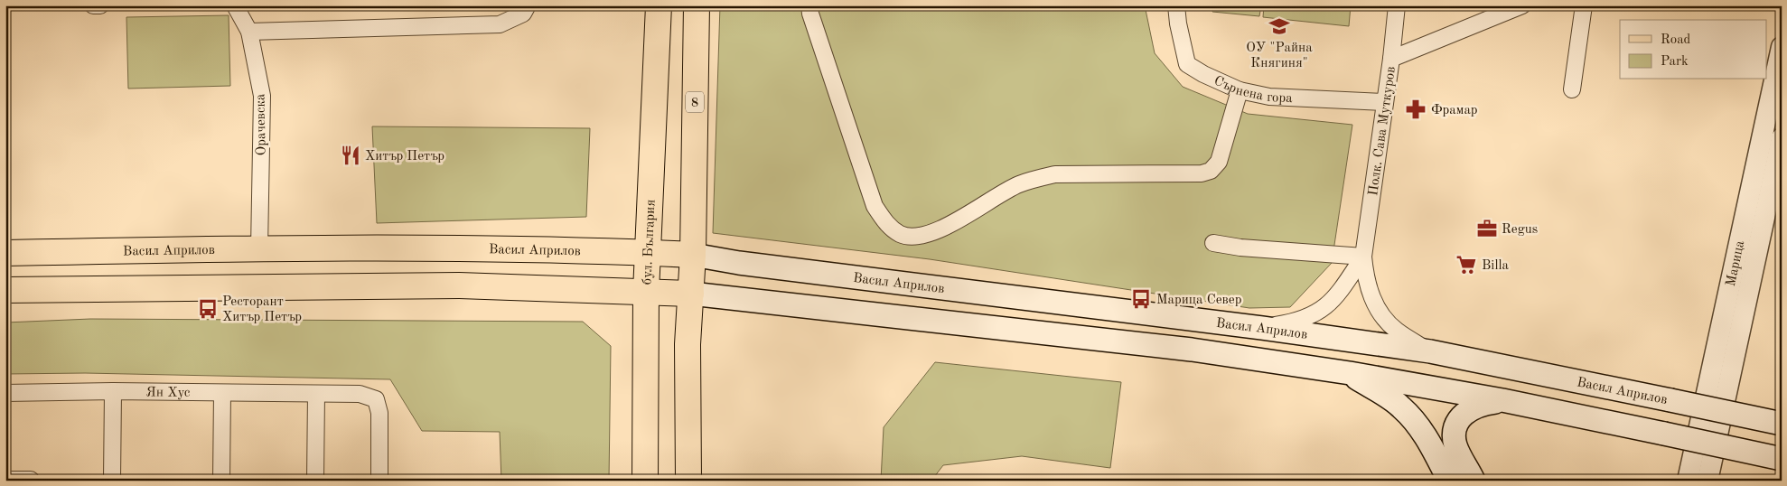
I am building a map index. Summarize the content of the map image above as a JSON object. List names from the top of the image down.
{
  "streets": {
    "main road": ["8", "бул. България", "Васил Априлов"],
    "street": [
      "Сърнена гора",
      "Орачевска",
      "Полк. Сава Муткуров",
      "Марица",
      "Ян Хус"
    ]
  },
  "crossings": [
    ["Сърнена гора", "Полк. Сава Муткуров"],
    ["8", "Васил Априлов"],
    ["Орачевска", "Васил Априлов"],
    ["бул. България", "Васил Априлов"]
  ],
  "places": {
    "school or university": ["ОУ \"Райна Княгиня\""],
    "pharmacy": ["Фрамар"],
    "restaurant": ["Хитър Петър"],
    "office": ["Regus"],
    "supermarket": ["Billa"],
    "bus stop": ["Марица Север", "Ресторант Хитър Петър"]
  },
  "legend": ["Road", "Park"]
}
